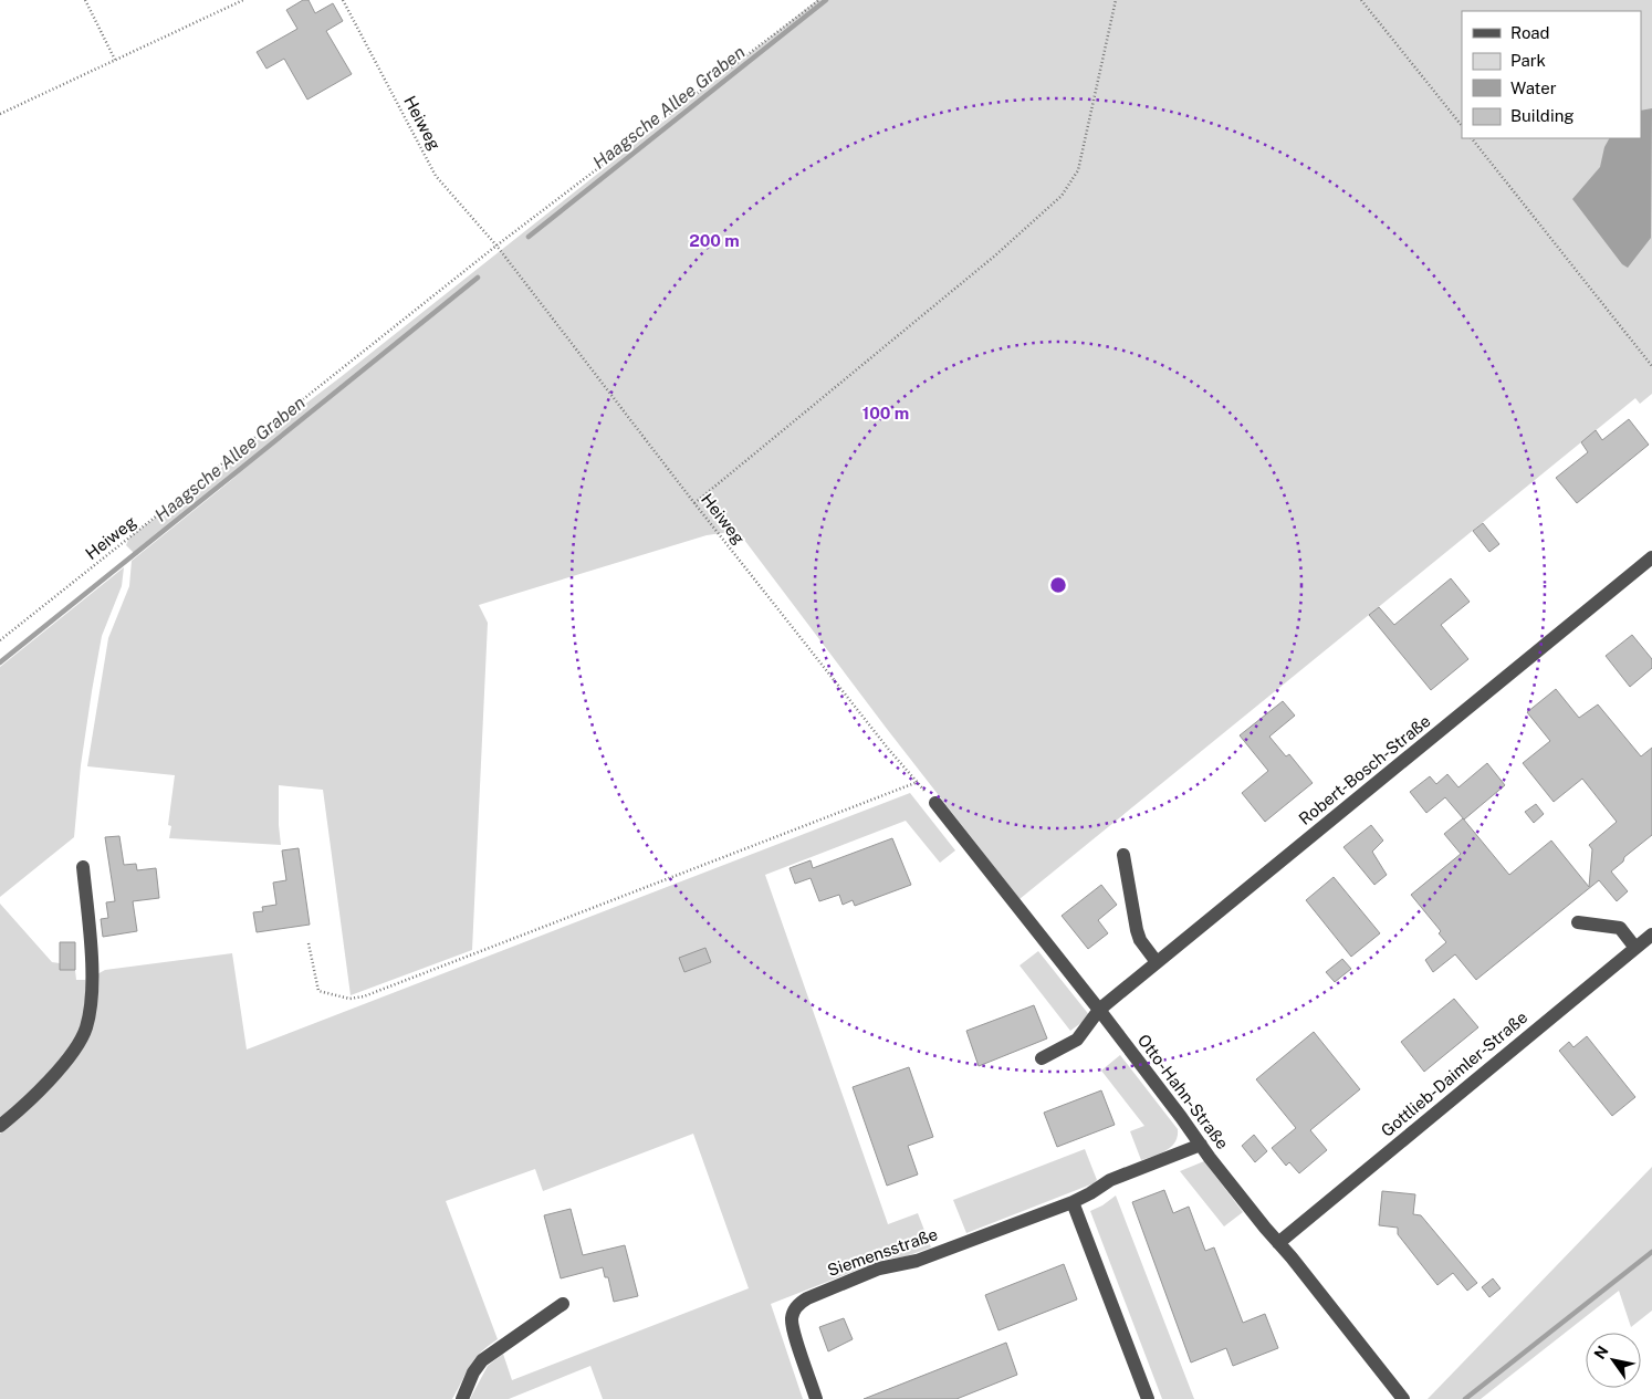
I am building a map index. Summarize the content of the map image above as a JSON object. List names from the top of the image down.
{
  "streets": {
    "street": [
      "Robert-Bosch-Straße",
      "Gottlieb-Daimler-Straße",
      "Otto-Hahn-Straße",
      "Siemensstraße"
    ],
    "path": ["Heiweg"]
  },
  "crossings": [
    ["Heiweg", "Otto-Hahn-Straße"],
    ["Robert-Bosch-Straße", "Otto-Hahn-Straße"],
    ["Gottlieb-Daimler-Straße", "Otto-Hahn-Straße"],
    ["Otto-Hahn-Straße", "Siemensstraße"]
  ],
  "water": ["Haagsche Allee Graben"],
  "legend": [
    "Road",
    "Park",
    "Water",
    "Building"
  ],
  "north": "top left",
  "rings": ["200 m", "100 m"]
}
